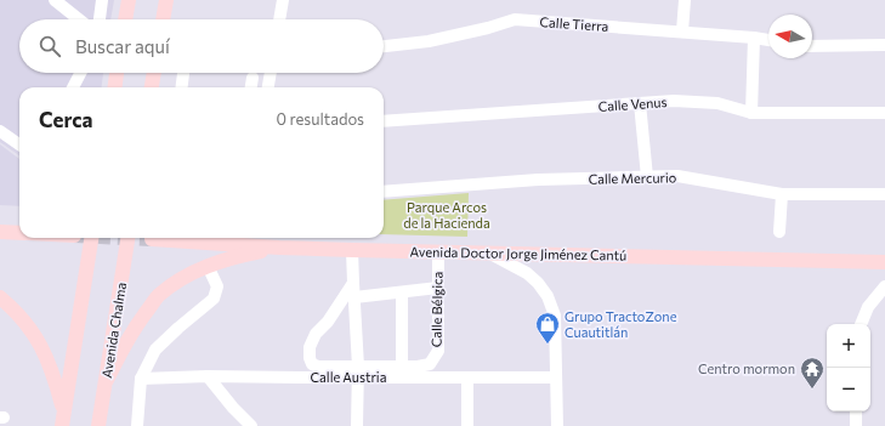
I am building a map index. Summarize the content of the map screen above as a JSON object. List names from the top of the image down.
{
  "streets": {
    "main road": ["Avenida Doctor Jorge Jiménez Cantú", "Avenida Chalma"],
    "street": [
      "Calle Tierra",
      "Calle Venus",
      "Calle Mercurio",
      "Calle Bélgica",
      "Calle Austria"
    ]
  },
  "crossings": [
    ["Avenida Doctor Jorge Jiménez Cantú", "Calle Bélgica"]
  ],
  "parks": ["Parque Arcos de la Hacienda"],
  "places": {
    "shop": ["Grupo TractoZone Cuautitlán"],
    "temple": ["Centro mormon"]
  },
  "north": "left",
  "page": {
    "search": "Buscar aquí",
    "heading": ["Cerca", "0 resultados"],
    "map_buttons": ["+", "−"]
  }
}
